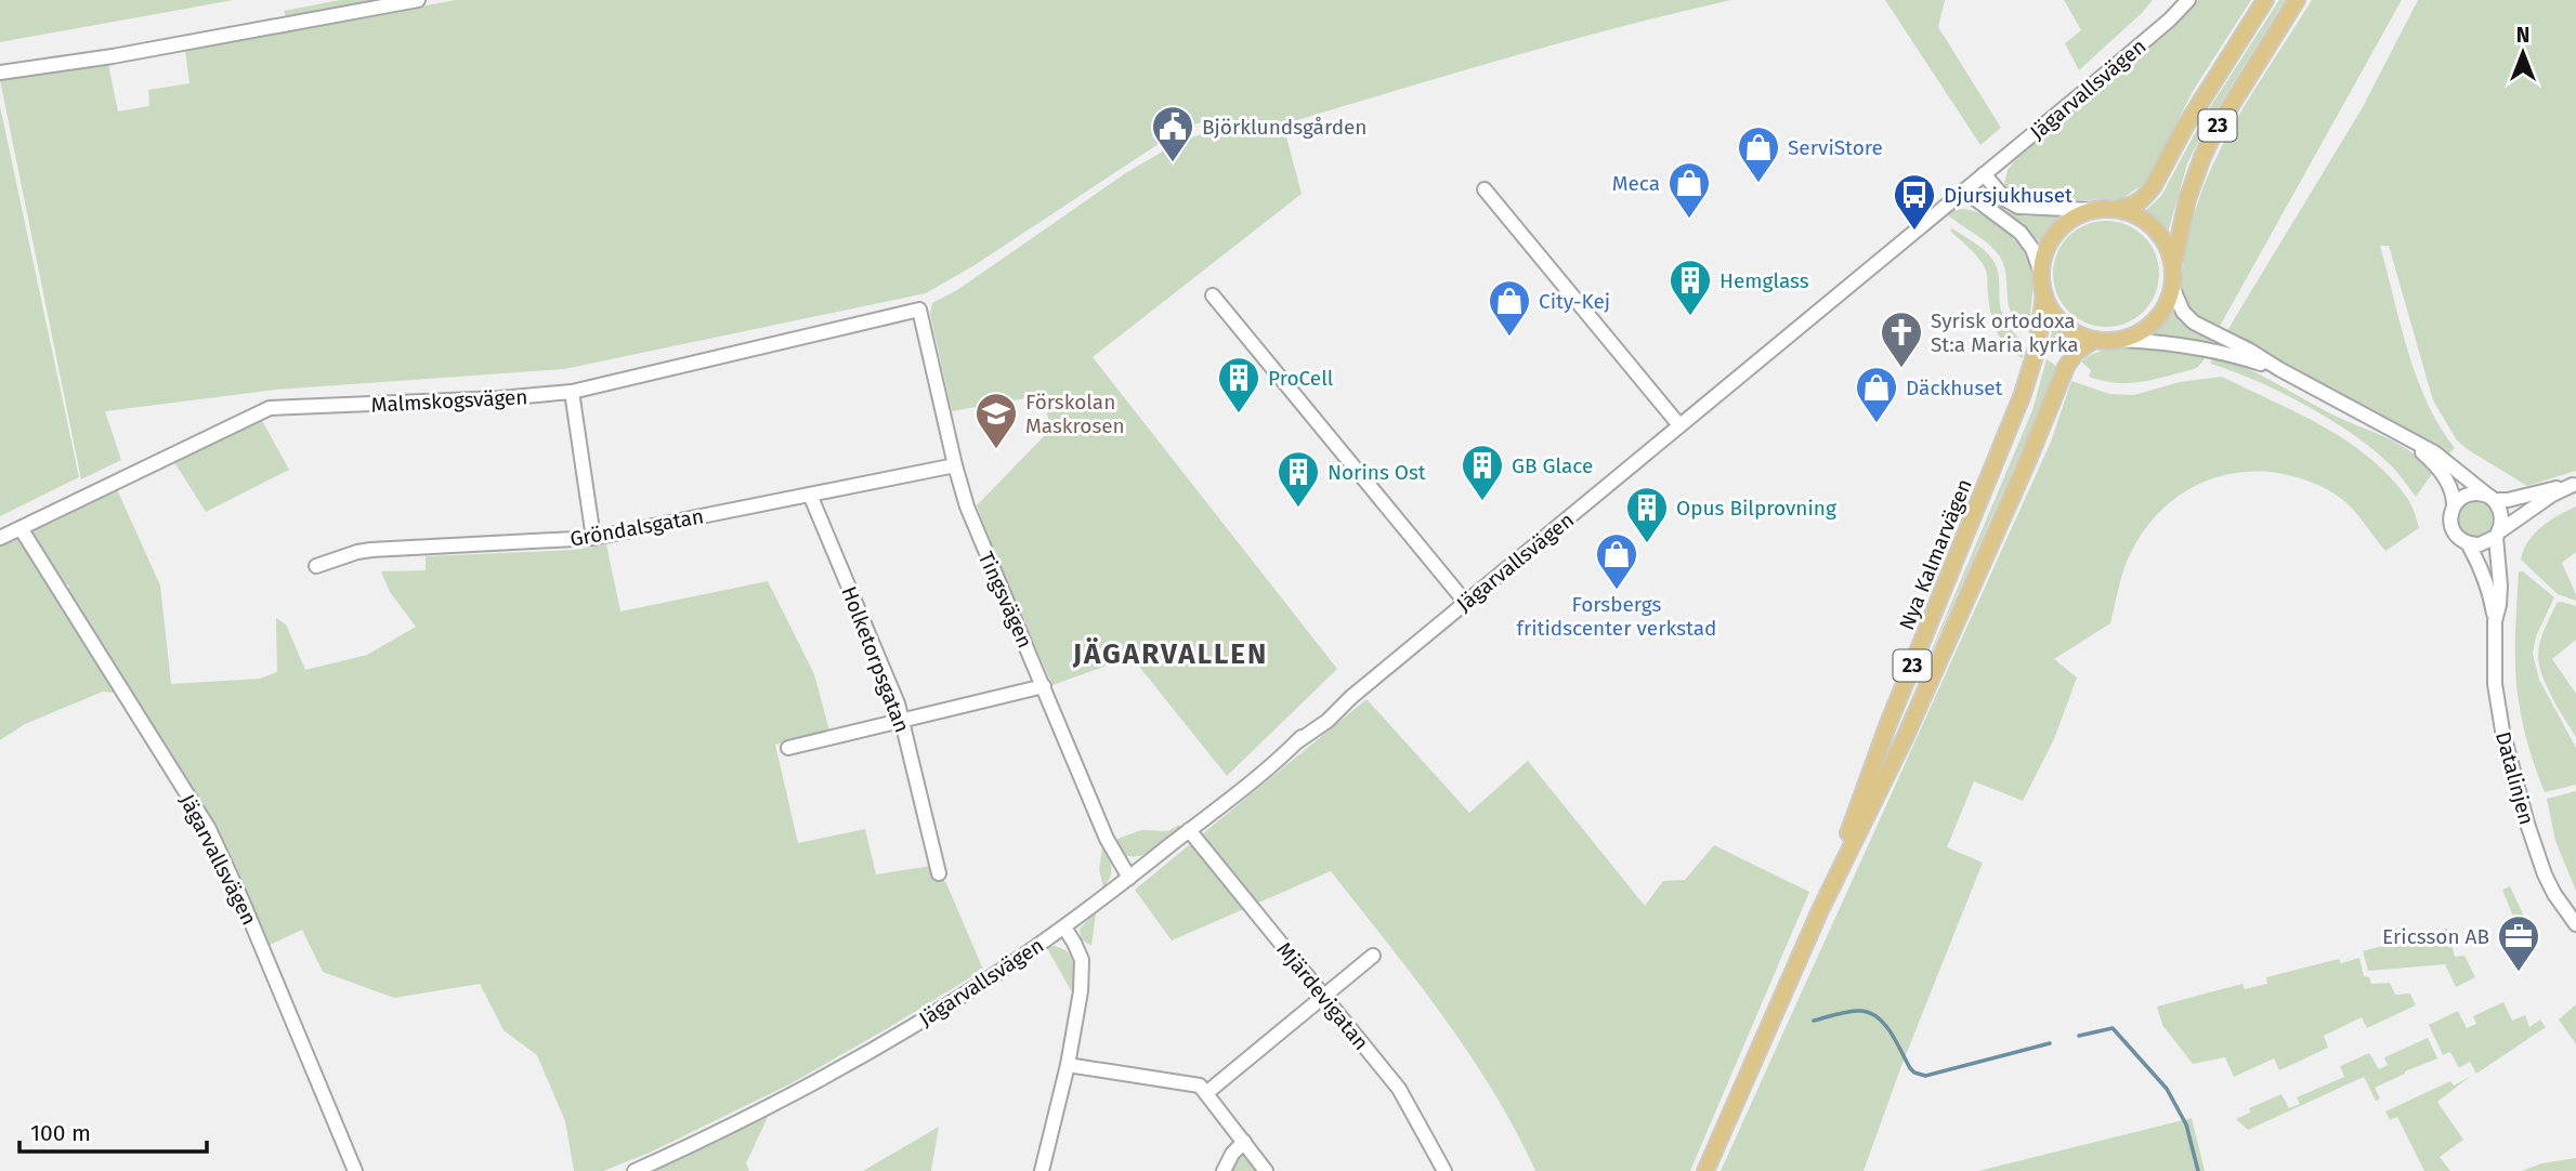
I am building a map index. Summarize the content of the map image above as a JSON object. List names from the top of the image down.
{
  "streets": {
    "main road": ["23", "Nya Kalmarvägen"],
    "street": [
      "Jägarvallsvägen",
      "Malmskogsvägen",
      "Gröndalsgatan",
      "Tingsvägen",
      "Holketorpsgatan",
      "Datalinjen",
      "Mjärdevigatan"
    ]
  },
  "crossings": [
    ["Jägarvallsvägen", "Malmskogsvägen"],
    ["Jägarvallsvägen", "Tingsvägen"],
    ["Jägarvallsvägen", "Mjärdevigatan"],
    ["23", "Nya Kalmarvägen"],
    ["Malmskogsvägen", "Tingsvägen"],
    ["Gröndalsgatan", "Tingsvägen"],
    ["Gröndalsgatan", "Holketorpsgatan"]
  ],
  "districts": ["JÄGARVALLEN"],
  "places": {
    "public building": ["Björklundsgården"],
    "shop": [
      "ServiStore",
      "Meca",
      "City-Kej",
      "Däckhuset",
      "Forsbergs fritidscenter verkstad"
    ],
    "bus stop": ["Djursjukhuset"],
    "building": [
      "Hemglass",
      "ProCell",
      "GB Glace",
      "Norins Ost",
      "Opus Bilprovning"
    ],
    "church": ["Syrisk ortodoxa St:a Maria kyrka"],
    "school or university": ["Förskolan Maskrosen"],
    "office": ["Ericsson AB"]
  },
  "scale_bar": "100 m",
  "north": "top"
}
